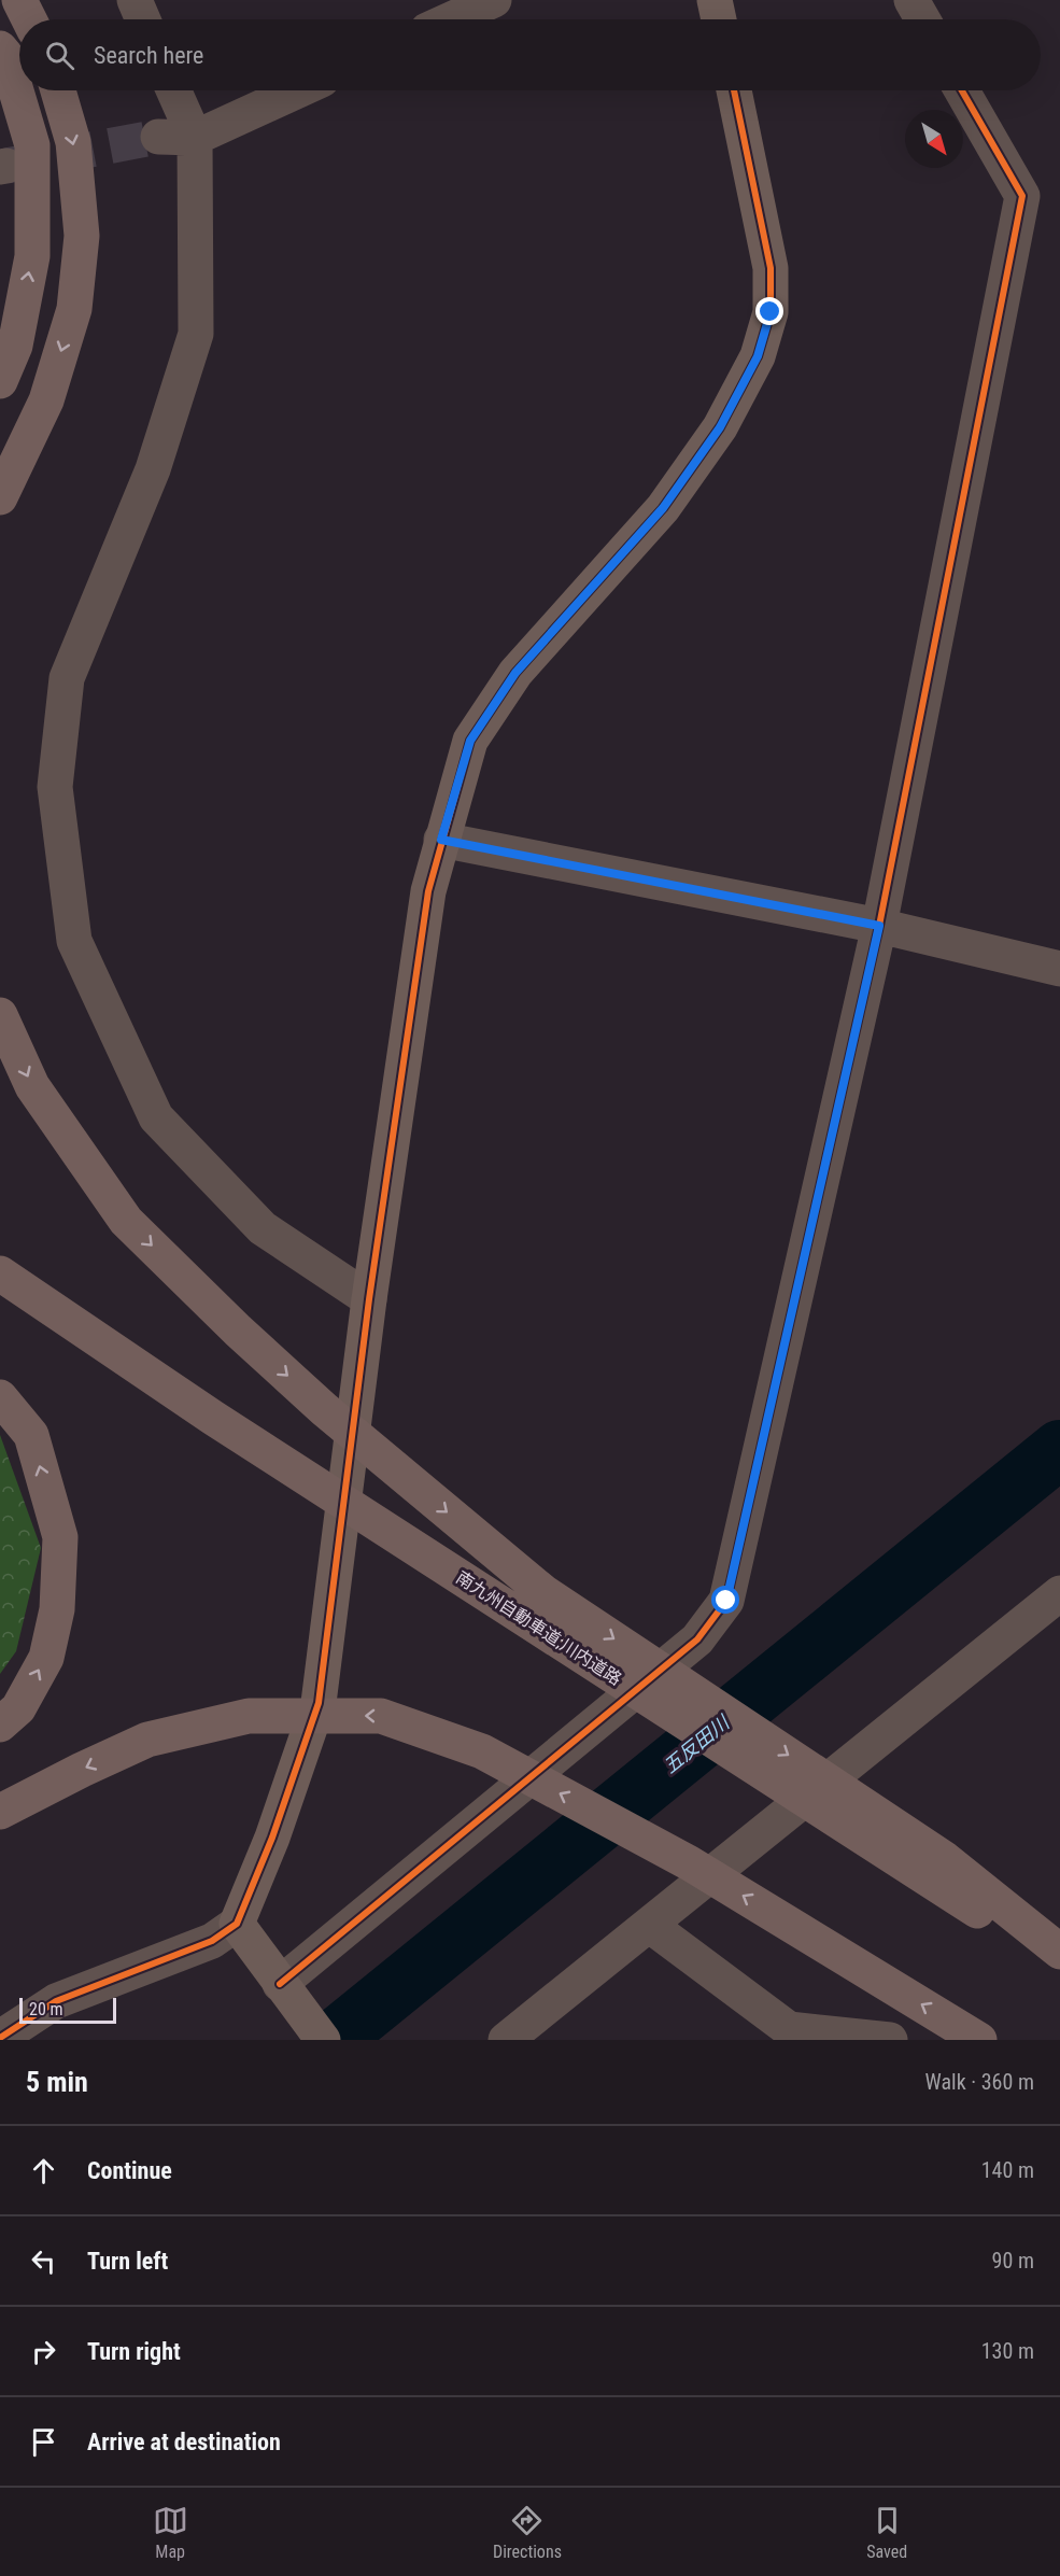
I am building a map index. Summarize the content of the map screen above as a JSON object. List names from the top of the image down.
{
  "streets": {
    "highway": ["南九州自動車道;川内道路"]
  },
  "water": ["五反田川"],
  "scale_bar": "20 m",
  "north": "bottom right",
  "page": {
    "search": "Search here",
    "scale": "20 m",
    "heading": ["5 min", "Walk · 360 m"],
    "list": [
      ["Continue", "140 m"],
      ["Turn left", "90 m"],
      ["Turn right", "130 m"],
      "Arrive at destination"
    ],
    "nav": ["Map", "Directions", "Saved"]
  }
}
